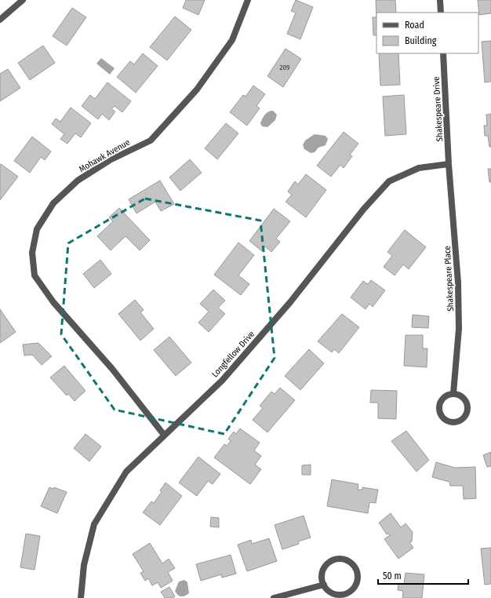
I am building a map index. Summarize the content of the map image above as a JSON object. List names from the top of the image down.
{
  "streets": {
    "street": [
      "Shakespeare Drive",
      "Mohawk Avenue",
      "Shakespeare Place",
      "Longfellow Drive"
    ]
  },
  "crossings": [
    ["Shakespeare Drive", "Shakespeare Place"],
    ["Shakespeare Drive", "Longfellow Drive"],
    ["Mohawk Avenue", "Longfellow Drive"],
    ["Shakespeare Place", "Longfellow Drive"]
  ],
  "house_numbers": ["209"],
  "legend": ["Road", "Building"],
  "scale_bar": "50 m"
}
